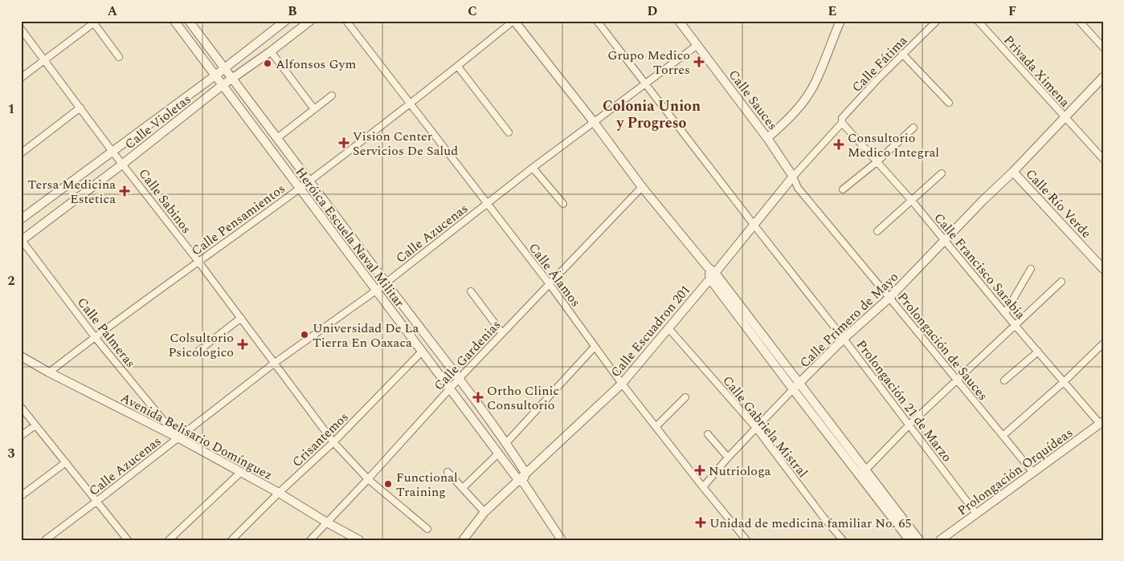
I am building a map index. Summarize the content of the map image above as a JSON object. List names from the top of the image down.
{
  "streets": {
    "street": [
      "Calle Fátima",
      "Privada Ximena",
      "Calle Sauces",
      "Calle Violetas",
      "Calle Sabinos",
      "Calle Río Verde",
      "Calle Pensamientos",
      "Calle Azucenas",
      "Heróica Escuela Naval Militar",
      "Calle Francisco Sarabia",
      "Calle Álamos",
      "Calle Primero de Mayo",
      "Calle Escuadron 201",
      "Calle Palmeras",
      "Prolongación de Sauces",
      "Calle Gardenias",
      "Prolongación 21 de Marzo",
      "Calle Gabriela Mistral",
      "Avenida Belisario Domínguez",
      "Crisantemos",
      "Prolongación Orquídeas"
    ]
  },
  "crossings": [
    ["Calle Fátima", "Calle Francisco Sarabia"],
    ["Calle Fátima", "Calle Escuadron 201"],
    ["Privada Ximena", "Calle Primero de Mayo"],
    ["Calle Sauces", "Calle Azucenas"],
    ["Calle Sauces", "Calle Escuadron 201"],
    ["Calle Sauces", "Prolongación de Sauces"],
    ["Calle Violetas", "Calle Sabinos"],
    ["Calle Violetas", "Heróica Escuela Naval Militar"],
    ["Calle Violetas", "Calle Palmeras"],
    ["Calle Sabinos", "Calle Pensamientos"],
    ["Calle Sabinos", "Calle Azucenas"],
    ["Calle Sabinos", "Calle Gardenias"],
    ["Calle Sabinos", "Crisantemos"],
    ["Calle Río Verde", "Calle Primero de Mayo"],
    ["Calle Pensamientos", "Heróica Escuela Naval Militar"],
    ["Calle Pensamientos", "Calle Álamos"],
    ["Calle Pensamientos", "Calle Palmeras"],
    ["Calle Pensamientos", "Avenida Belisario Domínguez"],
    ["Calle Azucenas", "Heróica Escuela Naval Militar"],
    ["Calle Azucenas", "Calle Álamos"],
    ["Calle Azucenas", "Calle Palmeras"],
    ["Calle Azucenas", "Prolongación 21 de Marzo"],
    ["Calle Azucenas", "Avenida Belisario Domínguez"],
    ["Heróica Escuela Naval Militar", "Calle Escuadron 201"],
    ["Heróica Escuela Naval Militar", "Calle Gardenias"],
    ["Heróica Escuela Naval Militar", "Crisantemos"],
    ["Calle Francisco Sarabia", "Calle Primero de Mayo"],
    ["Calle Francisco Sarabia", "Calle Escuadron 201"],
    ["Calle Francisco Sarabia", "Prolongación Orquídeas"],
    ["Calle Álamos", "Calle Primero de Mayo"],
    ["Calle Álamos", "Calle Escuadron 201"],
    ["Calle Álamos", "Calle Gardenias"],
    ["Calle Primero de Mayo", "Prolongación de Sauces"],
    ["Calle Primero de Mayo", "Prolongación 21 de Marzo"],
    ["Calle Primero de Mayo", "Calle Gabriela Mistral"],
    ["Calle Escuadron 201", "Prolongación 21 de Marzo"],
    ["Calle Escuadron 201", "Calle Gabriela Mistral"],
    ["Calle Palmeras", "Avenida Belisario Domínguez"],
    ["Prolongación de Sauces", "Prolongación Orquídeas"],
    ["Calle Gardenias", "Avenida Belisario Domínguez"],
    ["Prolongación 21 de Marzo", "Prolongación Orquídeas"],
    ["Avenida Belisario Domínguez", "Crisantemos"]
  ],
  "districts": ["Colonia Union y Progreso"],
  "places": {
    "health": [
      "Grupo Medico Torres",
      "Vision Center Servicios De Salud",
      "Consultorio Medico Integral",
      "Tersa Medicina Estetica",
      "Colsultorio Psicologico",
      "Ortho Clinic Consultorio",
      "Nutriologa",
      "Unidad de medicina familiar No. 65"
    ],
    "other": ["Alfonsos Gym", "Universidad De La Tierra En Oaxaca", "Functional Training"]
  },
  "grid": {
    "columns": [
      "A",
      "B",
      "C",
      "D",
      "E",
      "F"
    ],
    "rows": ["1", "2", "3"]
  }
}
